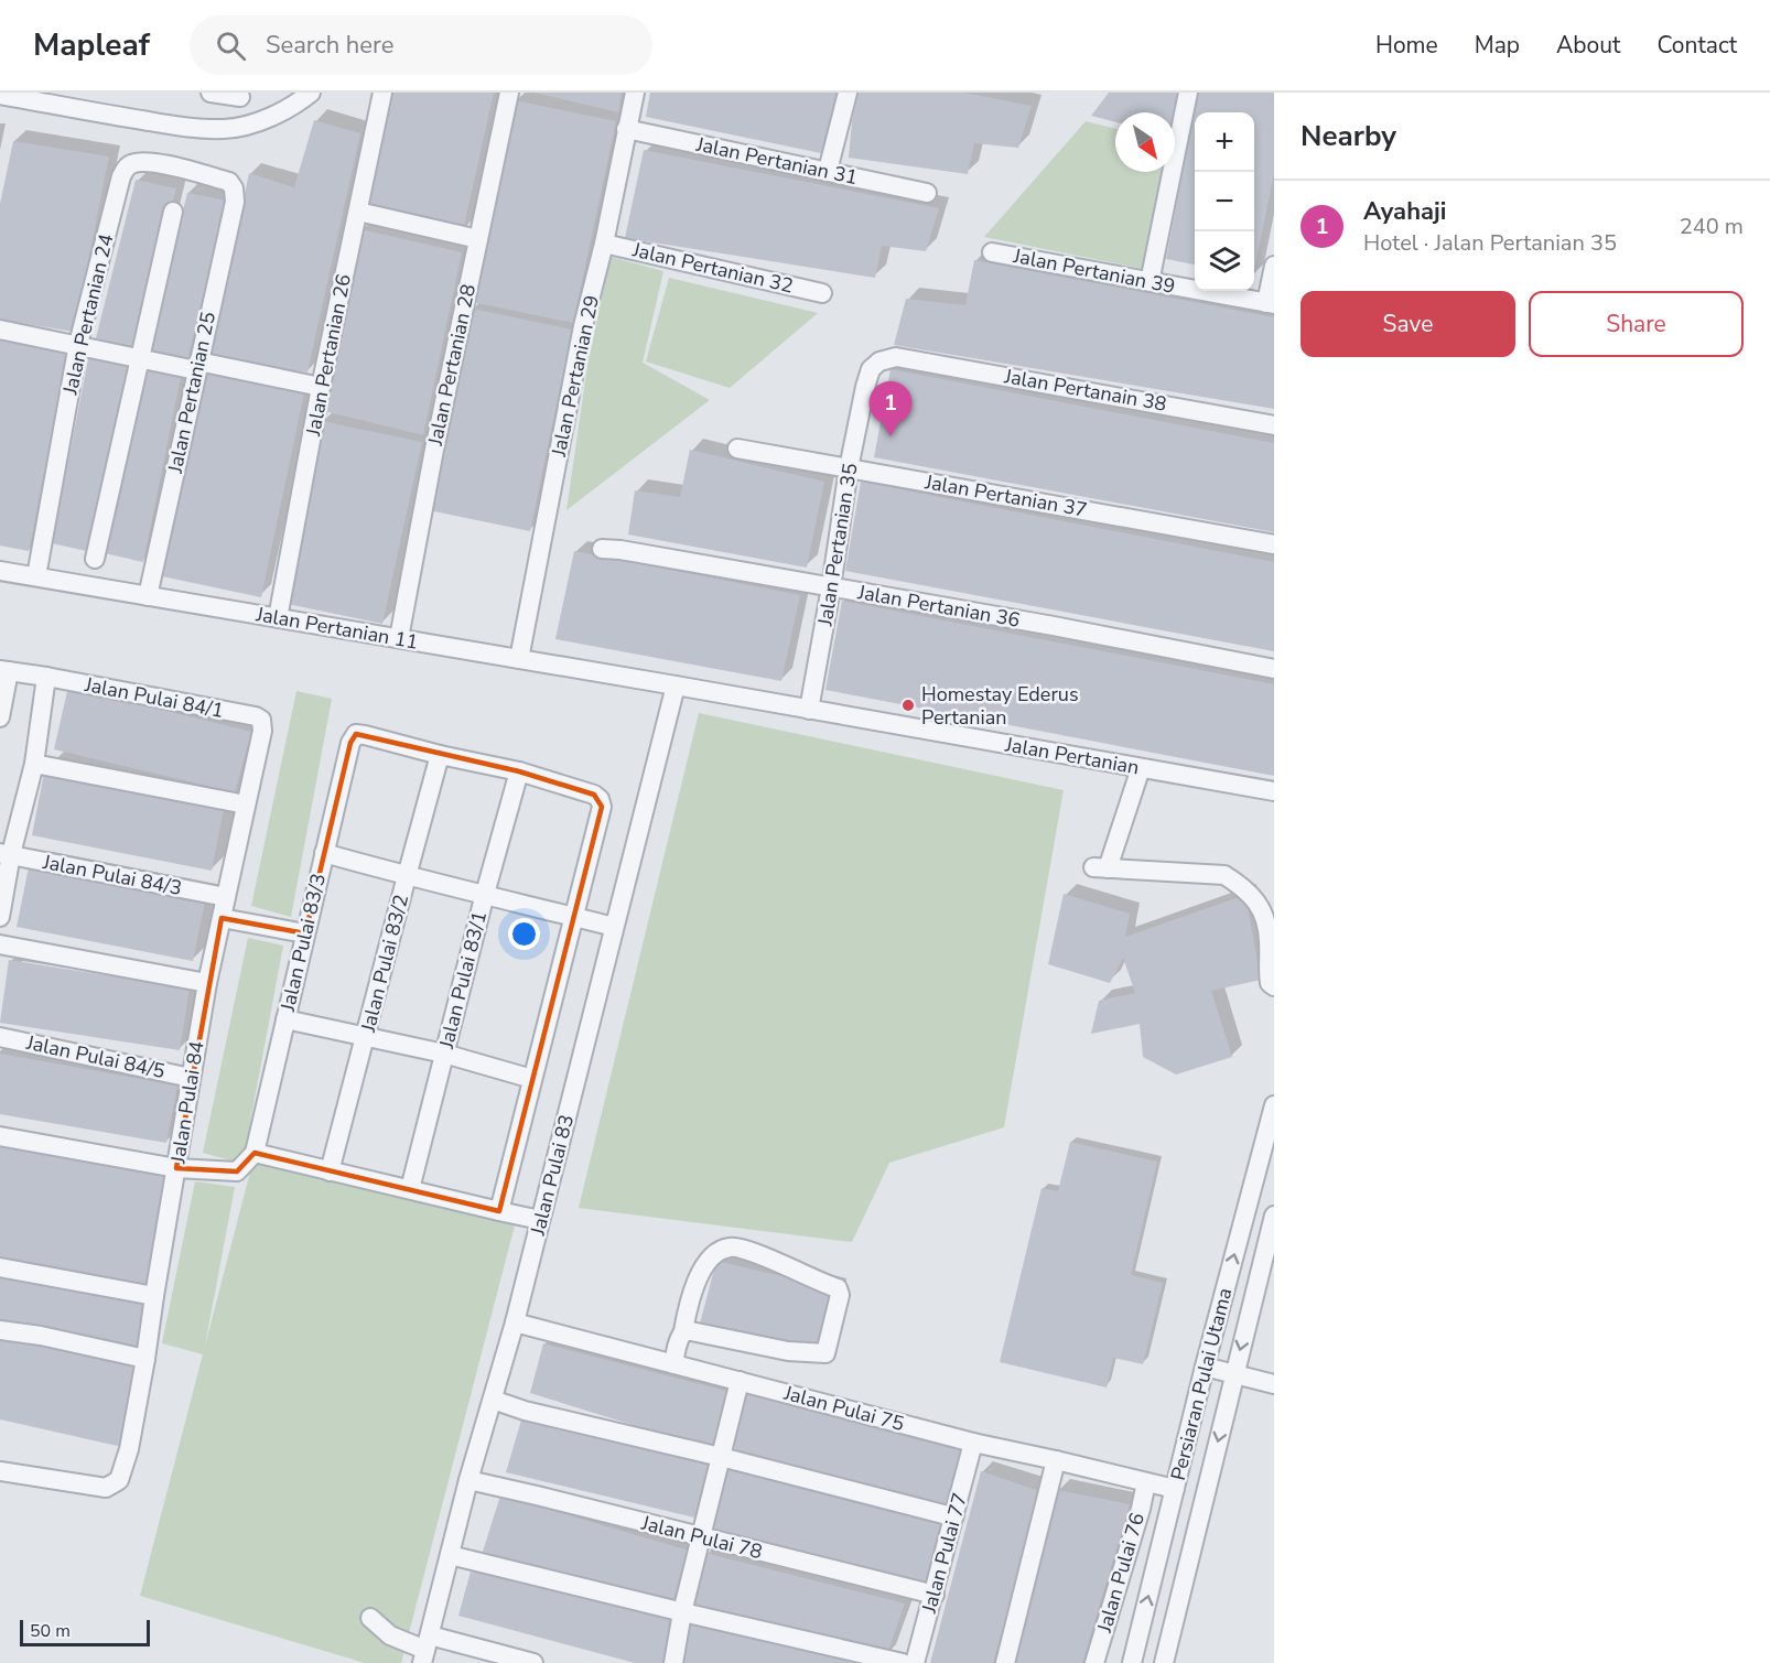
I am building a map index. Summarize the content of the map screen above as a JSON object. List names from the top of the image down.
{
  "streets": {
    "street": [
      "Jalan Pertanian 31",
      "Jalan Pertanian 32",
      "Jalan Pertanian 39",
      "Jalan Pertanian 24",
      "Jalan Pertanian 26",
      "Jalan Pertanian 28",
      "Jalan Pertanian 29",
      "Jalan Pertanain 38",
      "Jalan Pertanian 25",
      "Jalan Pertanian 37",
      "Jalan Pertanian 35",
      "Jalan Pertanian 36",
      "Jalan Pertanian 11",
      "Jalan Pulai 84/1",
      "Jalan Pertanian",
      "Jalan Pulai 84/3",
      "Jalan Pulai 83/3",
      "Jalan Pulai 83/2",
      "Jalan Pulai 83/1",
      "Jalan Pulai 84/5",
      "Jalan Pulai 84",
      "Jalan Pulai 83",
      "Persiaran Pulai Utama",
      "Jalan Pulai 75",
      "Jalan Pulai 78",
      "Jalan Pulai 77",
      "Jalan Pulai 76"
    ]
  },
  "crossings": [
    ["Jalan Pertanian 31", "Jalan Pertanian 29"],
    ["Jalan Pertanian 32", "Jalan Pertanian 29"],
    ["Jalan Pertanian 24", "Jalan Pertanian 25"],
    ["Jalan Pertanian 24", "Jalan Pertanian 11"],
    ["Jalan Pertanian 26", "Jalan Pertanian 11"],
    ["Jalan Pertanian 28", "Jalan Pertanian 11"],
    ["Jalan Pertanian 29", "Jalan Pertanian 11"],
    ["Jalan Pertanain 38", "Jalan Pertanian 35"],
    ["Jalan Pertanian 25", "Jalan Pertanian 11"],
    ["Jalan Pertanian 37", "Jalan Pertanian 35"],
    ["Jalan Pertanian 35", "Jalan Pertanian 36"],
    ["Jalan Pertanian 35", "Jalan Pertanian"],
    ["Jalan Pertanian 11", "Jalan Pertanian"],
    ["Jalan Pertanian 11", "Jalan Pulai 83"],
    ["Jalan Pulai 84/1", "Jalan Pulai 84"],
    ["Jalan Pertanian", "Jalan Pulai 83"],
    ["Jalan Pulai 84/3", "Jalan Pulai 84"],
    ["Jalan Pulai 83/3", "Jalan Pulai 83/2"],
    ["Jalan Pulai 84/5", "Jalan Pulai 84"],
    ["Jalan Pulai 83", "Jalan Pulai 75"],
    ["Jalan Pulai 83", "Jalan Pulai 78"],
    ["Persiaran Pulai Utama", "Jalan Pulai 75"],
    ["Jalan Pulai 75", "Jalan Pulai 77"],
    ["Jalan Pulai 75", "Jalan Pulai 76"],
    ["Jalan Pulai 78", "Jalan Pulai 77"]
  ],
  "places": ["Homestay Ederus Pertanian"],
  "scale_bar": "50 m",
  "north": "bottom right",
  "page": {
    "header": "Mapleaf",
    "search": "Search here",
    "nav": [
      "Home",
      "Map",
      "About",
      "Contact"
    ],
    "heading": "Nearby",
    "map_buttons": ["+", "−"],
    "list": [
      {
        "mark": "1",
        "name": "Ayahaji",
        "note": "Hotel · Jalan Pertanian 35",
        "value": "240 m"
      }
    ],
    "buttons": ["Save", "Share"],
    "pins": "1",
    "scale": "50 m"
  }
}
